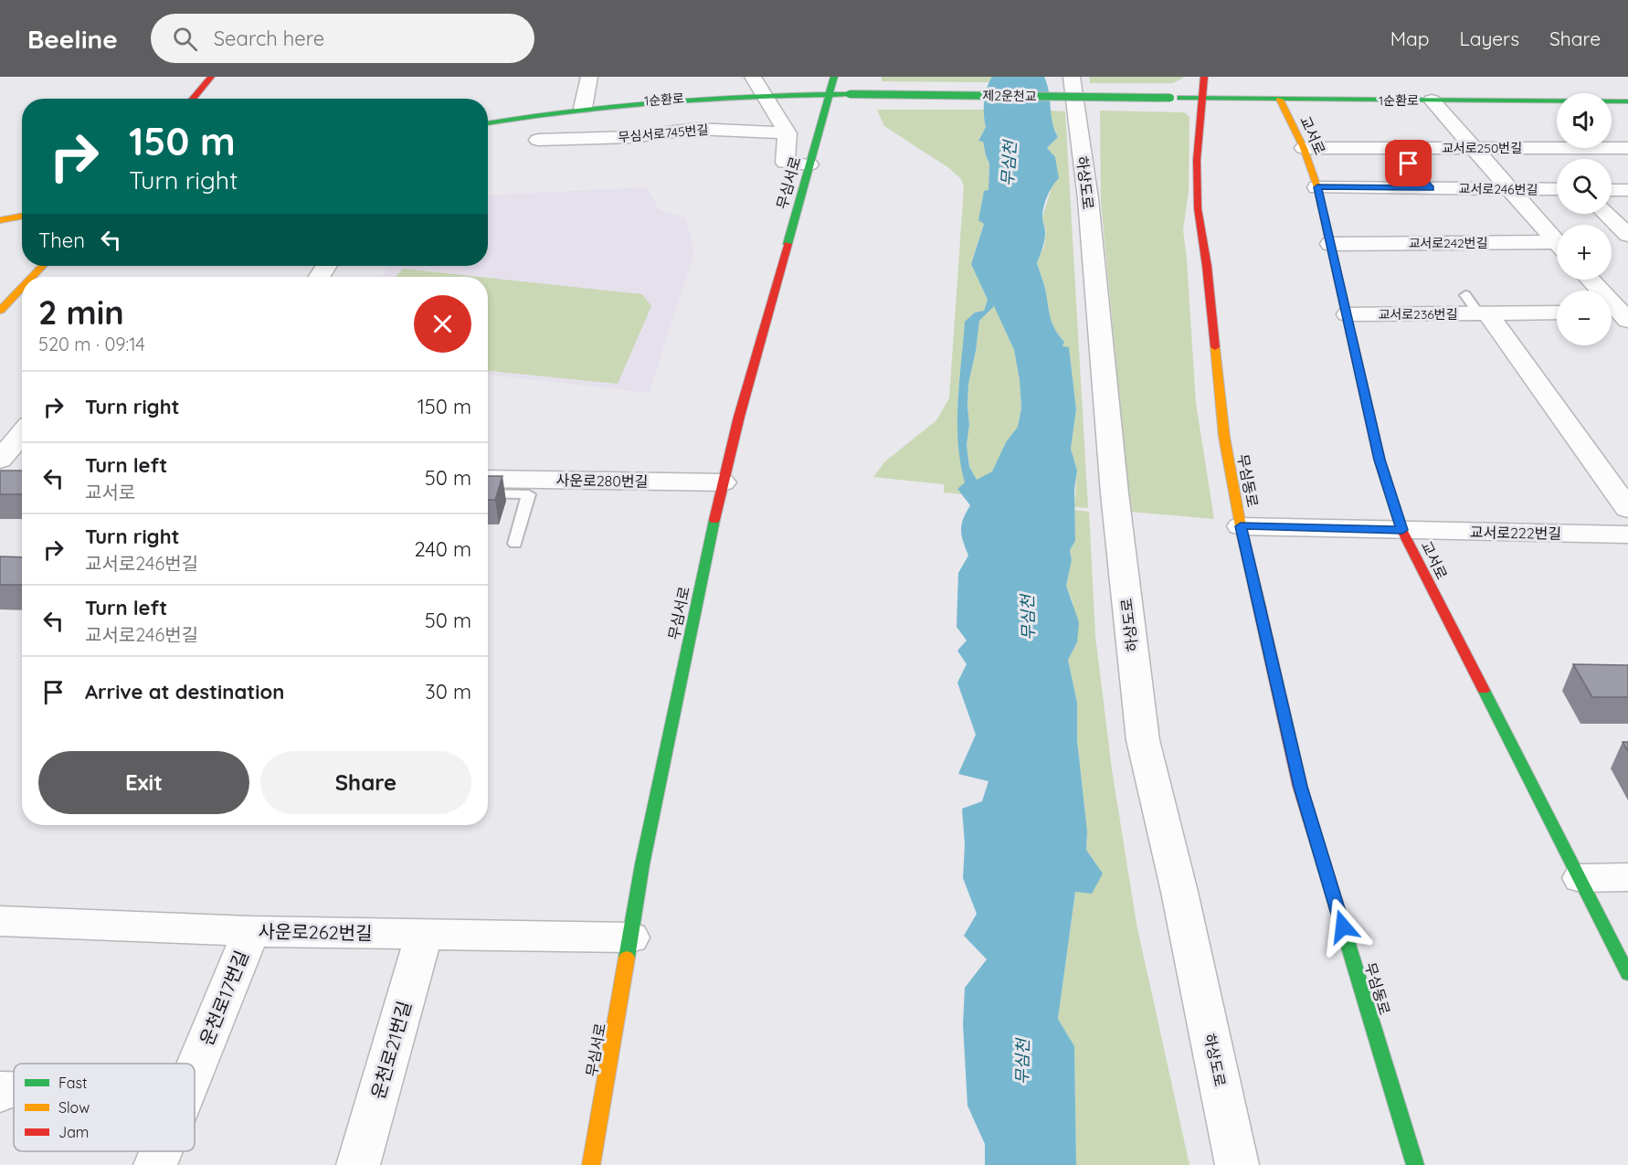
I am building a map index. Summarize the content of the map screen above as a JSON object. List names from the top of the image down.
{
  "streets": {
    "street": [
      "제2운천교",
      "1순환로",
      "무심서로745번길",
      "교서로",
      "교서로250번길",
      "무심서로",
      "하상도로",
      "교서로246번길",
      "교서로242번길",
      "교서로236번길",
      "사운로280번길",
      "무심동로",
      "교서로222번길",
      "사운로262번길",
      "운천로17번길",
      "운천로21번길"
    ]
  },
  "crossings": [
    ["제2운천교", "1순환로"],
    ["1순환로", "교서로"],
    ["1순환로", "무심서로"],
    ["1순환로", "무심동로"],
    ["교서로", "교서로250번길"],
    ["교서로", "교서로246번길"],
    ["교서로", "교서로242번길"],
    ["교서로", "교서로236번길"],
    ["교서로", "교서로222번길"],
    ["무심서로", "사운로280번길"],
    ["무심서로", "사운로262번길"],
    ["무심동로", "교서로222번길"],
    ["사운로262번길", "운천로17번길"],
    ["사운로262번길", "운천로21번길"]
  ],
  "water": ["무심천"],
  "legend": ["Fast", "Slow", "Jam"],
  "page": {
    "header": "Beeline",
    "search": "Search here",
    "nav": ["Map", "Layers", "Share"],
    "map_buttons": ["+", "−"],
    "turn": ["150 m", "Turn right"],
    "then": "Then",
    "heading": ["2 min", "520 m · 09:14"],
    "list": [
      {
        "name": "Turn right",
        "value": "150 m"
      },
      {
        "name": "Turn left",
        "note": "교서로",
        "value": "50 m"
      },
      {
        "name": "Turn right",
        "note": "교서로246번길",
        "value": "240 m"
      },
      {
        "name": "Turn left",
        "note": "교서로246번길",
        "value": "50 m"
      },
      {
        "name": "Arrive at destination",
        "value": "30 m"
      }
    ],
    "buttons": ["Exit", "Share"]
  }
}
